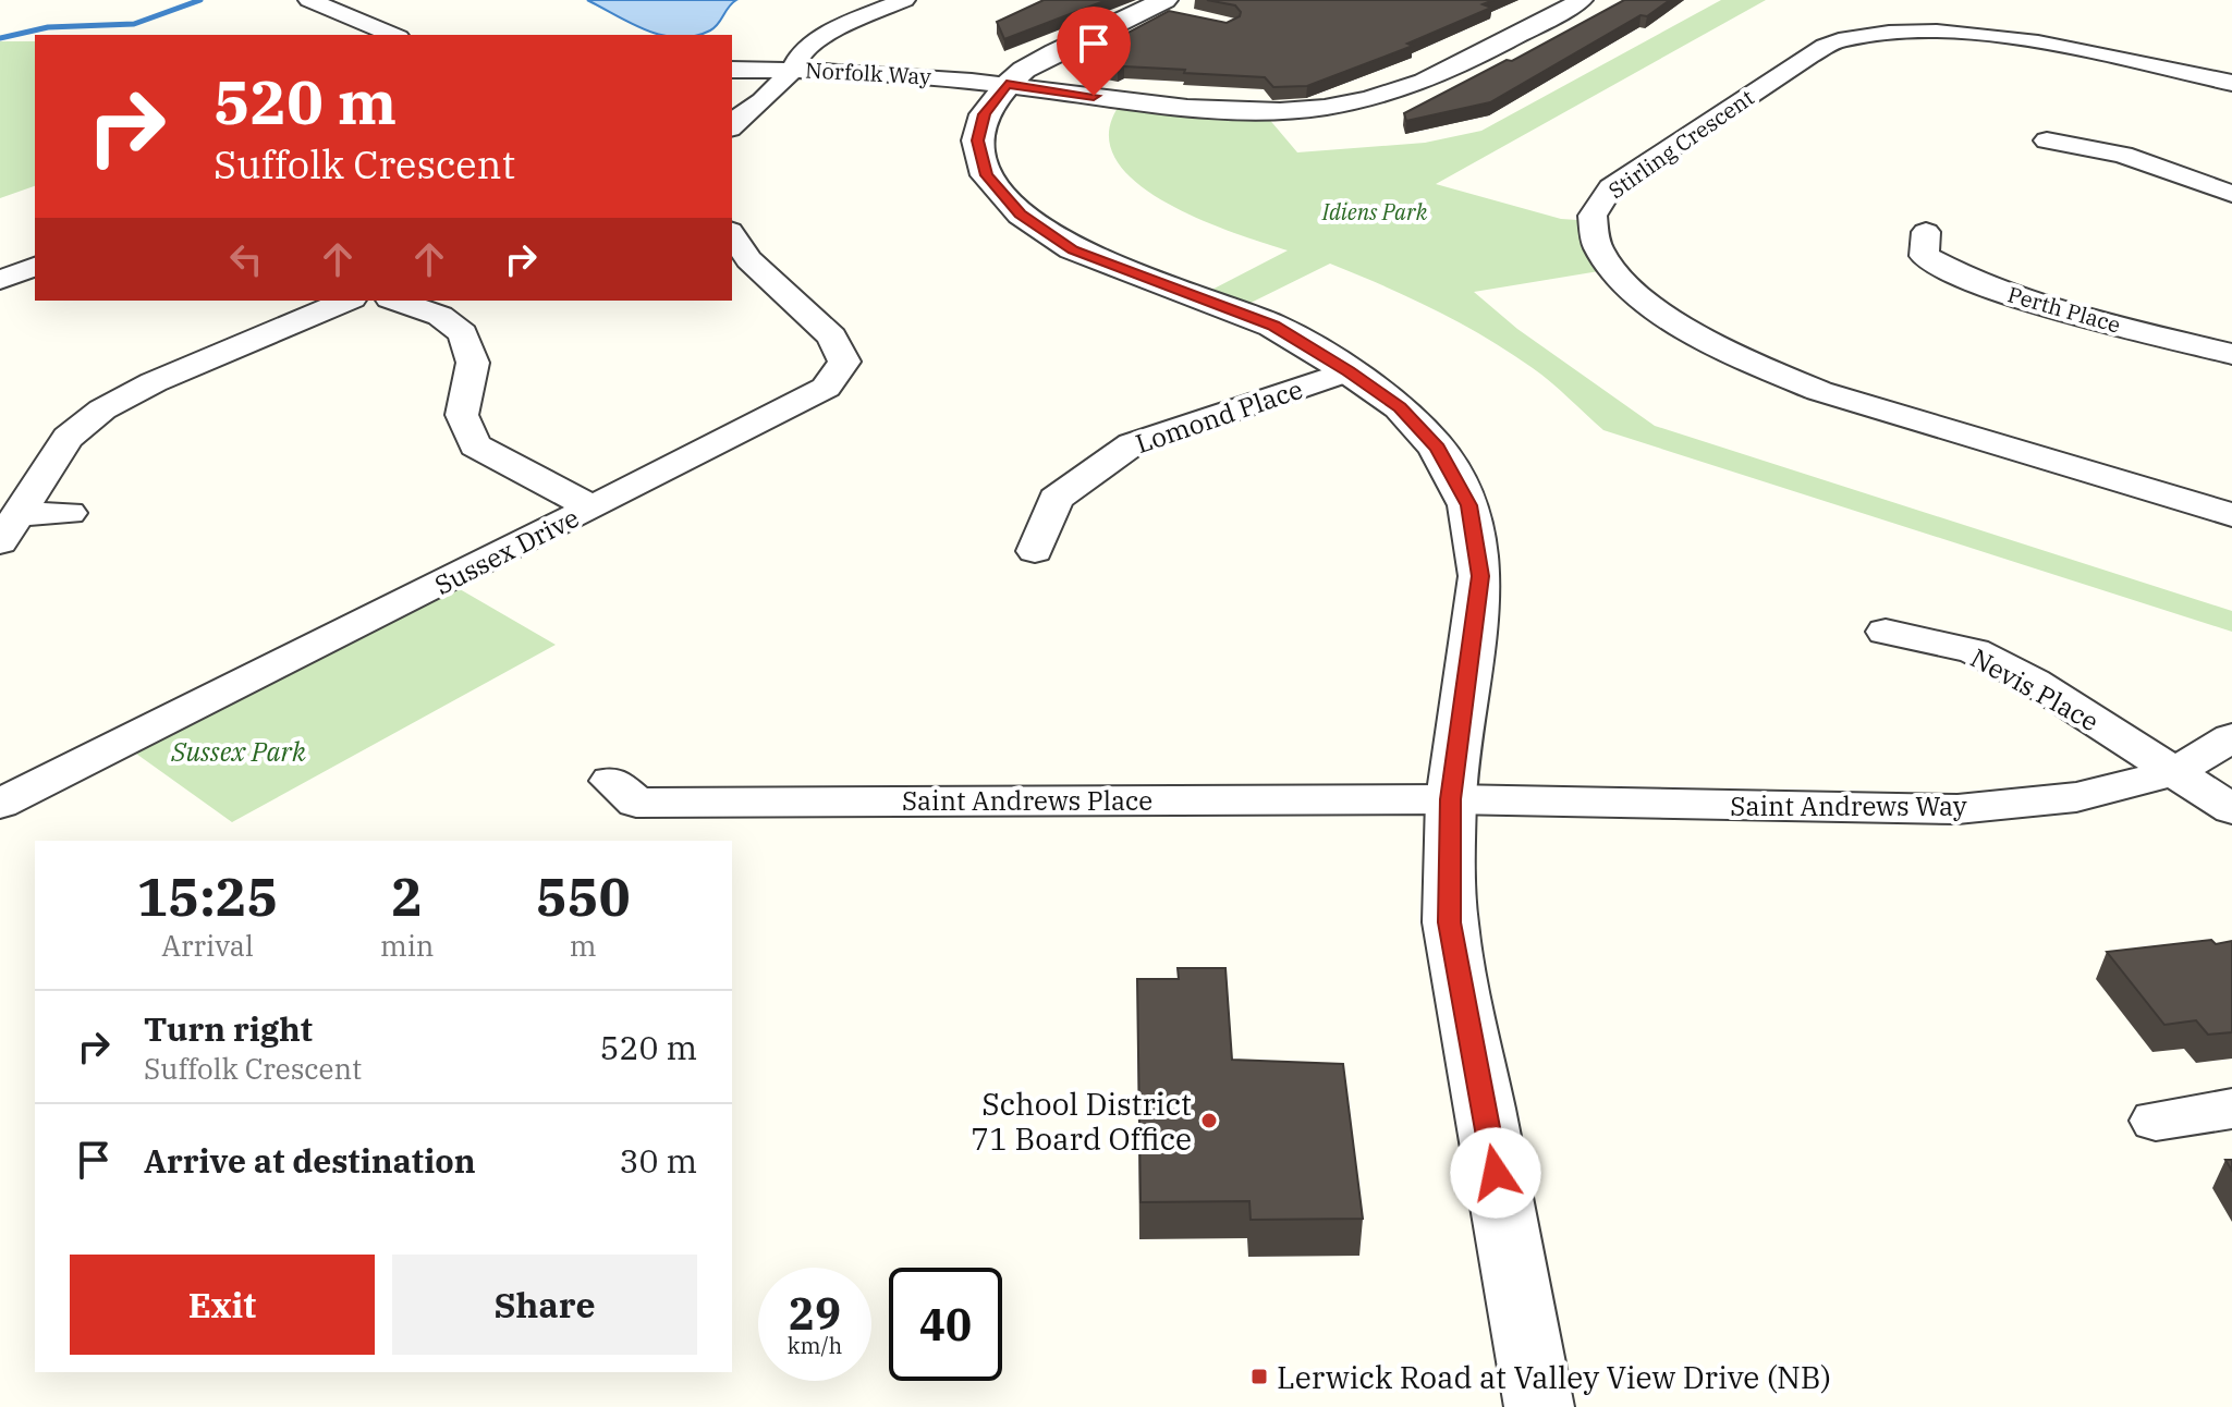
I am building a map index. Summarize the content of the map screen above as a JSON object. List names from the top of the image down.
{
  "streets": {
    "street": [
      "Norfolk Way",
      "Stirling Crescent",
      "Perth Place",
      "Lomond Place",
      "Sussex Drive",
      "Nevis Place",
      "Saint Andrews Place",
      "Saint Andrews Way"
    ]
  },
  "crossings": [
    ["Nevis Place", "Saint Andrews Way"],
    ["Saint Andrews Place", "Saint Andrews Way"]
  ],
  "parks": ["Idiens Park", "Sussex Park"],
  "places": {
    "other": ["School District 71 Board Office"],
    "transit": ["Lerwick Road at Valley View Drive (NB)"]
  },
  "page": {
    "turn": ["520 m", "Suffolk Crescent"],
    "eta": [
      "15:25",
      "Arrival",
      "2",
      "min",
      "550",
      "m"
    ],
    "list": [
      {
        "name": "Turn right",
        "note": "Suffolk Crescent",
        "value": "520 m"
      },
      {
        "name": "Arrive at destination",
        "value": "30 m"
      }
    ],
    "buttons": ["Exit", "Share"],
    "speed": "29 km/h",
    "limit": "40"
  }
}
